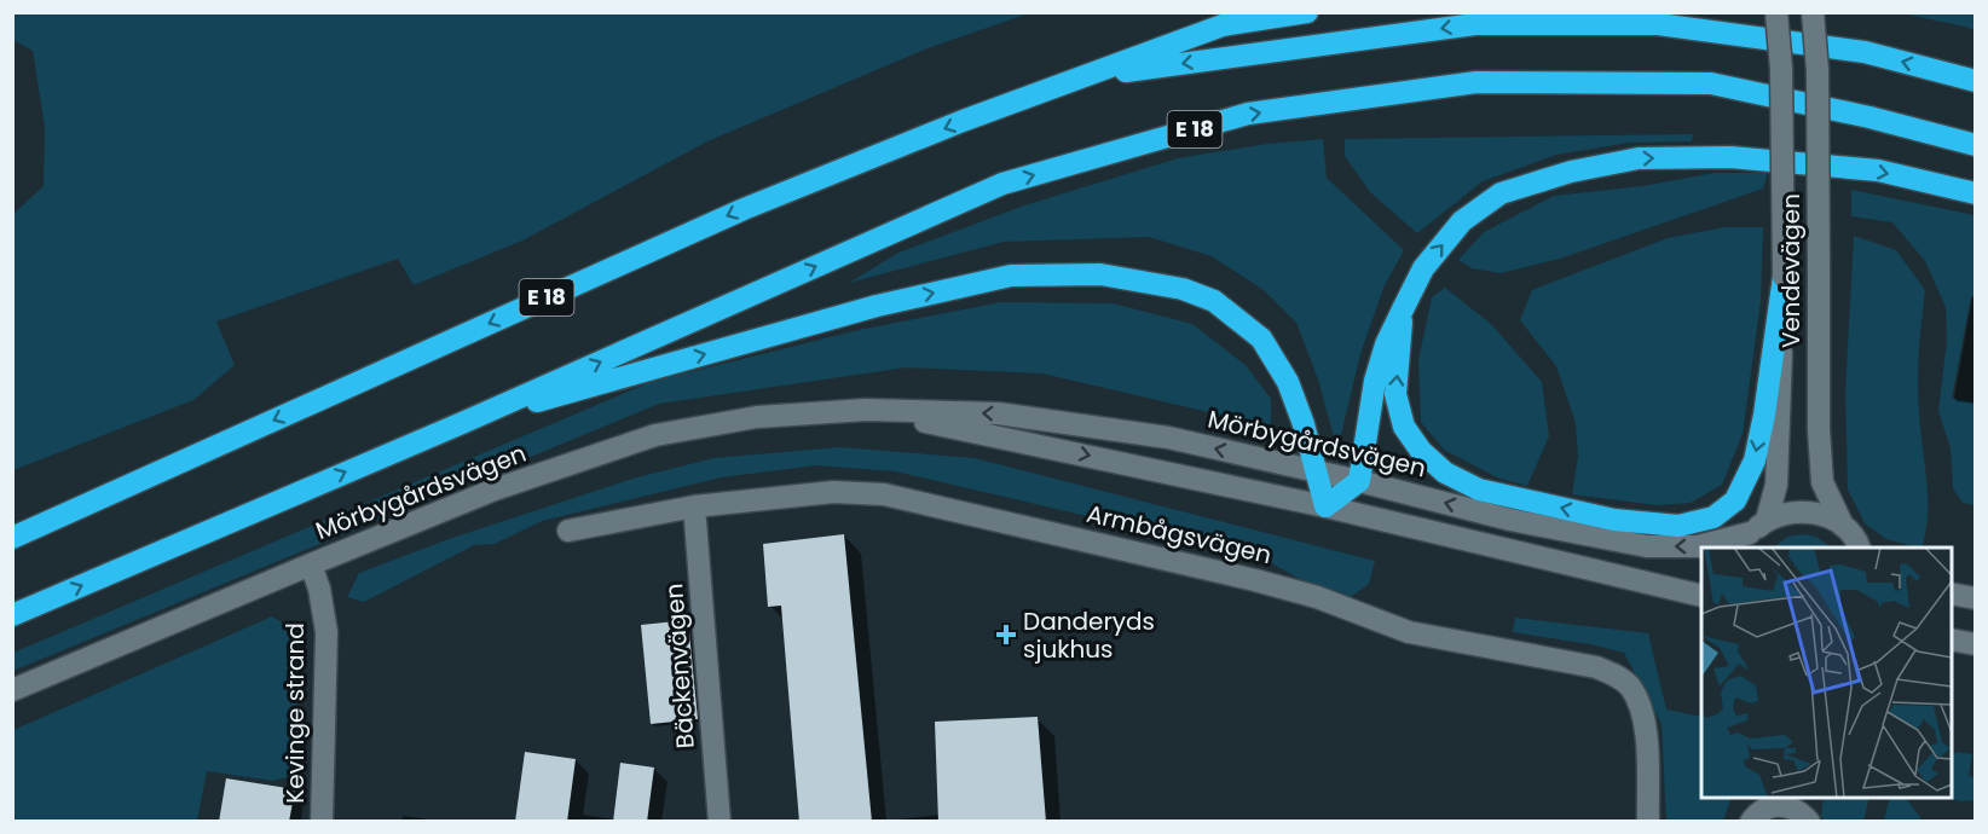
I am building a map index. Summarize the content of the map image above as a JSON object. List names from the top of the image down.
{
  "streets": {
    "highway": ["E 18"],
    "street": [
      "Vendevägen",
      "Mörbygårdsvägen",
      "Armbågsvägen",
      "Bäckenvägen",
      "Kevinge strand"
    ]
  },
  "crossings": [
    ["Vendevägen", "Mörbygårdsvägen"],
    ["Mörbygårdsvägen", "Kevinge strand"],
    ["Armbågsvägen", "Bäckenvägen"]
  ],
  "places": {
    "health": ["Danderyds sjukhus"]
  }
}
